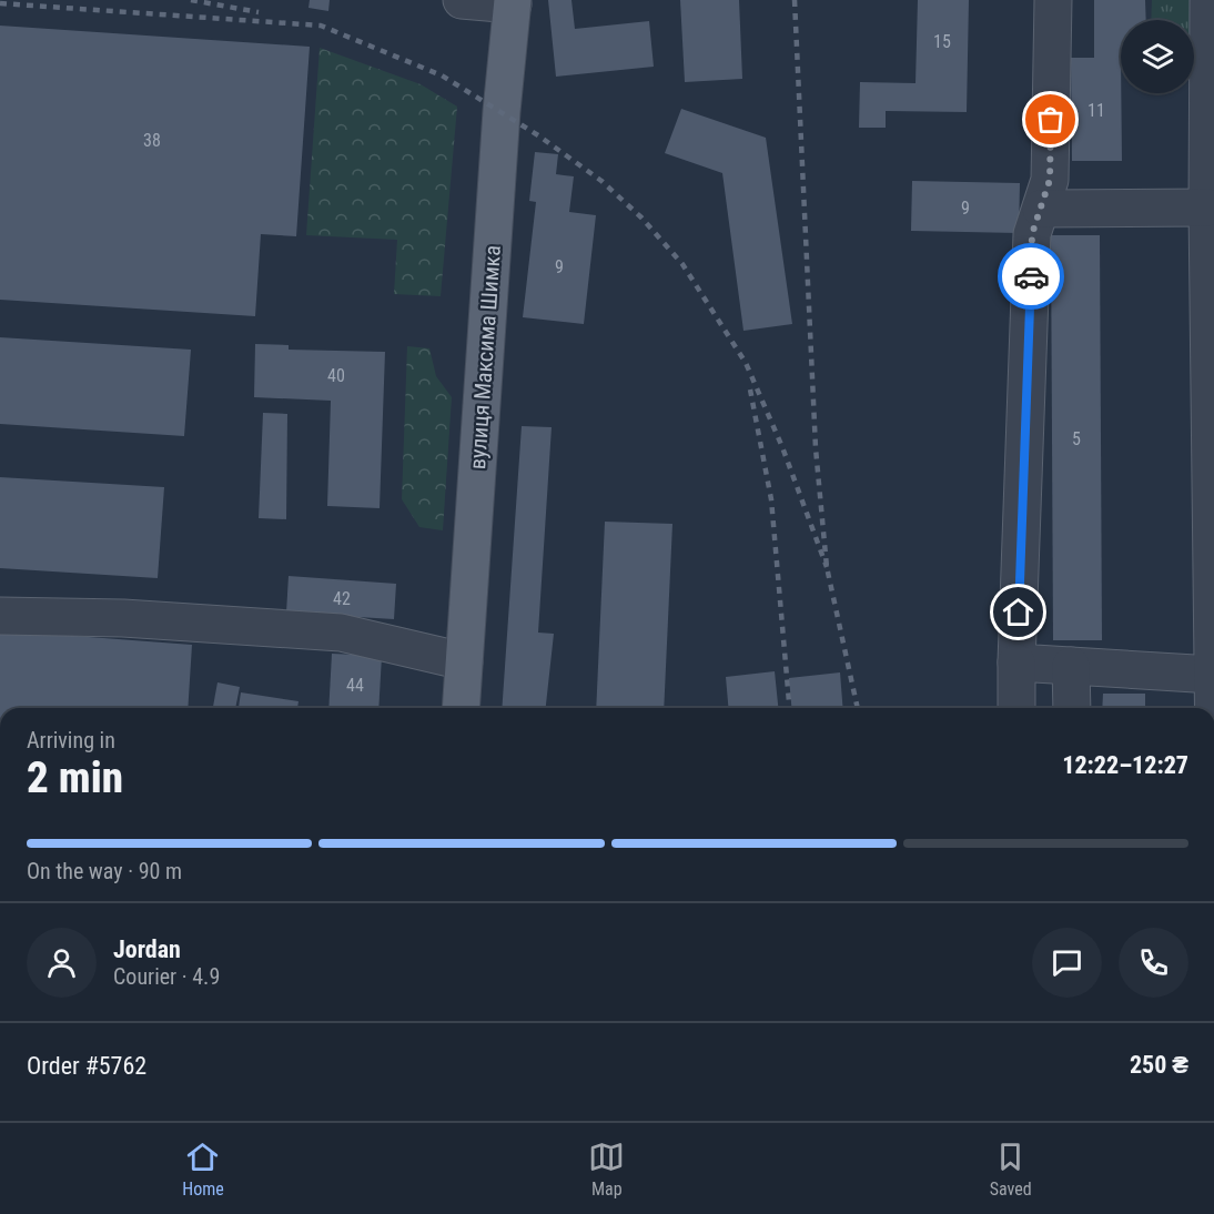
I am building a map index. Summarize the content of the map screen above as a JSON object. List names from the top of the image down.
{
  "streets": {
    "main road": ["вулиця Максима Шимка"]
  },
  "house_numbers": [
    "15",
    "11",
    "38",
    "9",
    "9",
    "40",
    "5",
    "42",
    "44"
  ],
  "page": {
    "heading": ["2 min", "Arriving in", "12:22–12:27"],
    "panel": [
      "Jordan",
      "Courier · 4.9",
      "Order #5762",
      "250 ₴"
    ],
    "bar": "On the way · 90 m",
    "tabs": ["Home", "Map", "Saved"]
  }
}
